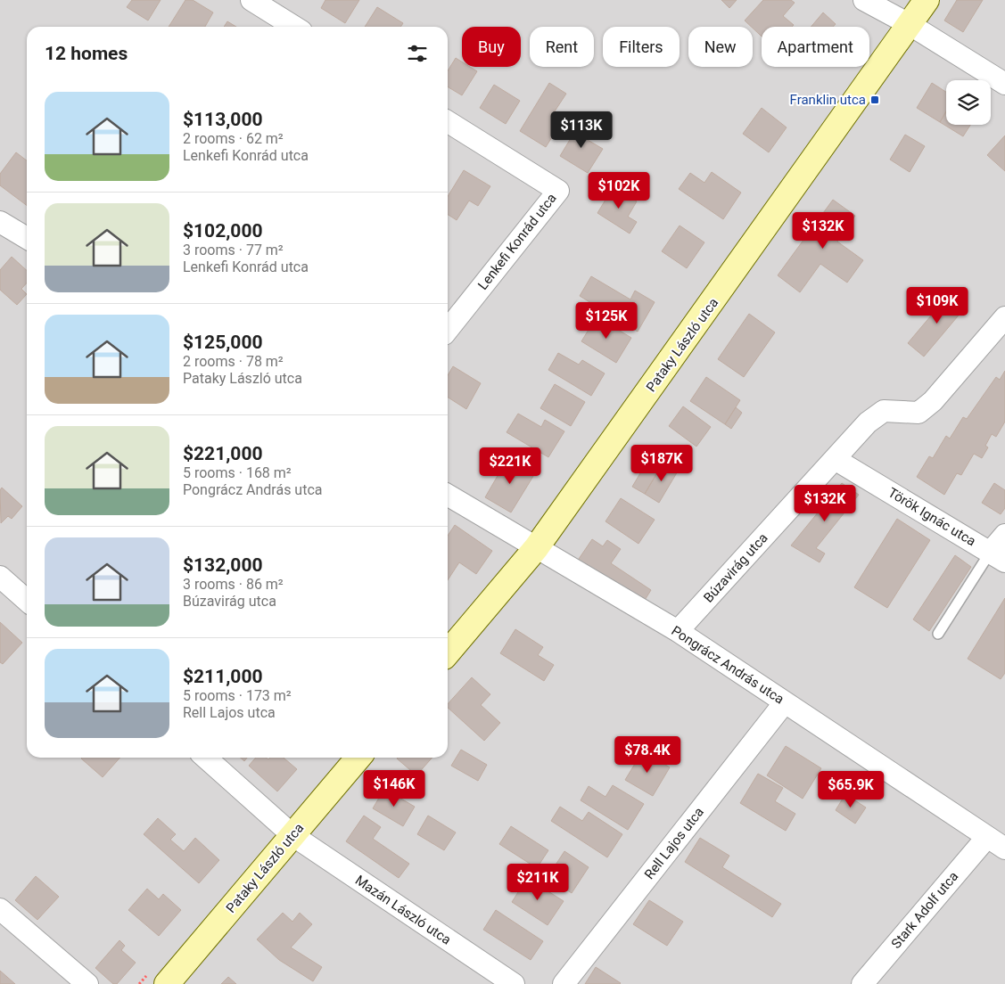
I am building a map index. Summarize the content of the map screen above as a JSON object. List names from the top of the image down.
{
  "streets": {
    "street": [
      "Lenkefi Konrád utca",
      "Pataky László utca",
      "Török Ignác utca",
      "Búzavirág utca",
      "Pongrácz András utca",
      "Rell Lajos utca",
      "Mazán László utca",
      "Stark Adolf utca"
    ]
  },
  "crossings": [
    ["Pataky László utca", "Pongrácz András utca"],
    ["Pataky László utca", "Mazán László utca"],
    ["Török Ignác utca", "Búzavirág utca"],
    ["Búzavirág utca", "Pongrácz András utca"],
    ["Pongrácz András utca", "Rell Lajos utca"],
    ["Pongrácz András utca", "Stark Adolf utca"]
  ],
  "places": {
    "transit": ["Franklin utca"]
  },
  "page": {
    "chip": [
      "Buy",
      "Rent",
      "Filters",
      "New",
      "Apartment"
    ],
    "heading": "12 homes",
    "list": [
      {
        "name": "$113,000",
        "note": "2 rooms · 62 m² · Lenkefi Konrád utca"
      },
      {
        "name": "$102,000",
        "note": "3 rooms · 77 m² · Lenkefi Konrád utca"
      },
      {
        "name": "$125,000",
        "note": "2 rooms · 78 m² · Pataky László utca"
      },
      {
        "name": "$221,000",
        "note": "5 rooms · 168 m² · Pongrácz András utca"
      },
      {
        "name": "$132,000",
        "note": "3 rooms · 86 m² · Búzavirág utca"
      },
      {
        "name": "$211,000",
        "note": "5 rooms · 173 m² · Rell Lajos utca"
      }
    ],
    "price": [
      "$113K",
      "$102K",
      "$132K",
      "$109K",
      "$125K",
      "$187K",
      "$221K",
      "$132K",
      "$78.4K",
      "$146K",
      "$65.9K",
      "$211K"
    ]
  }
}
